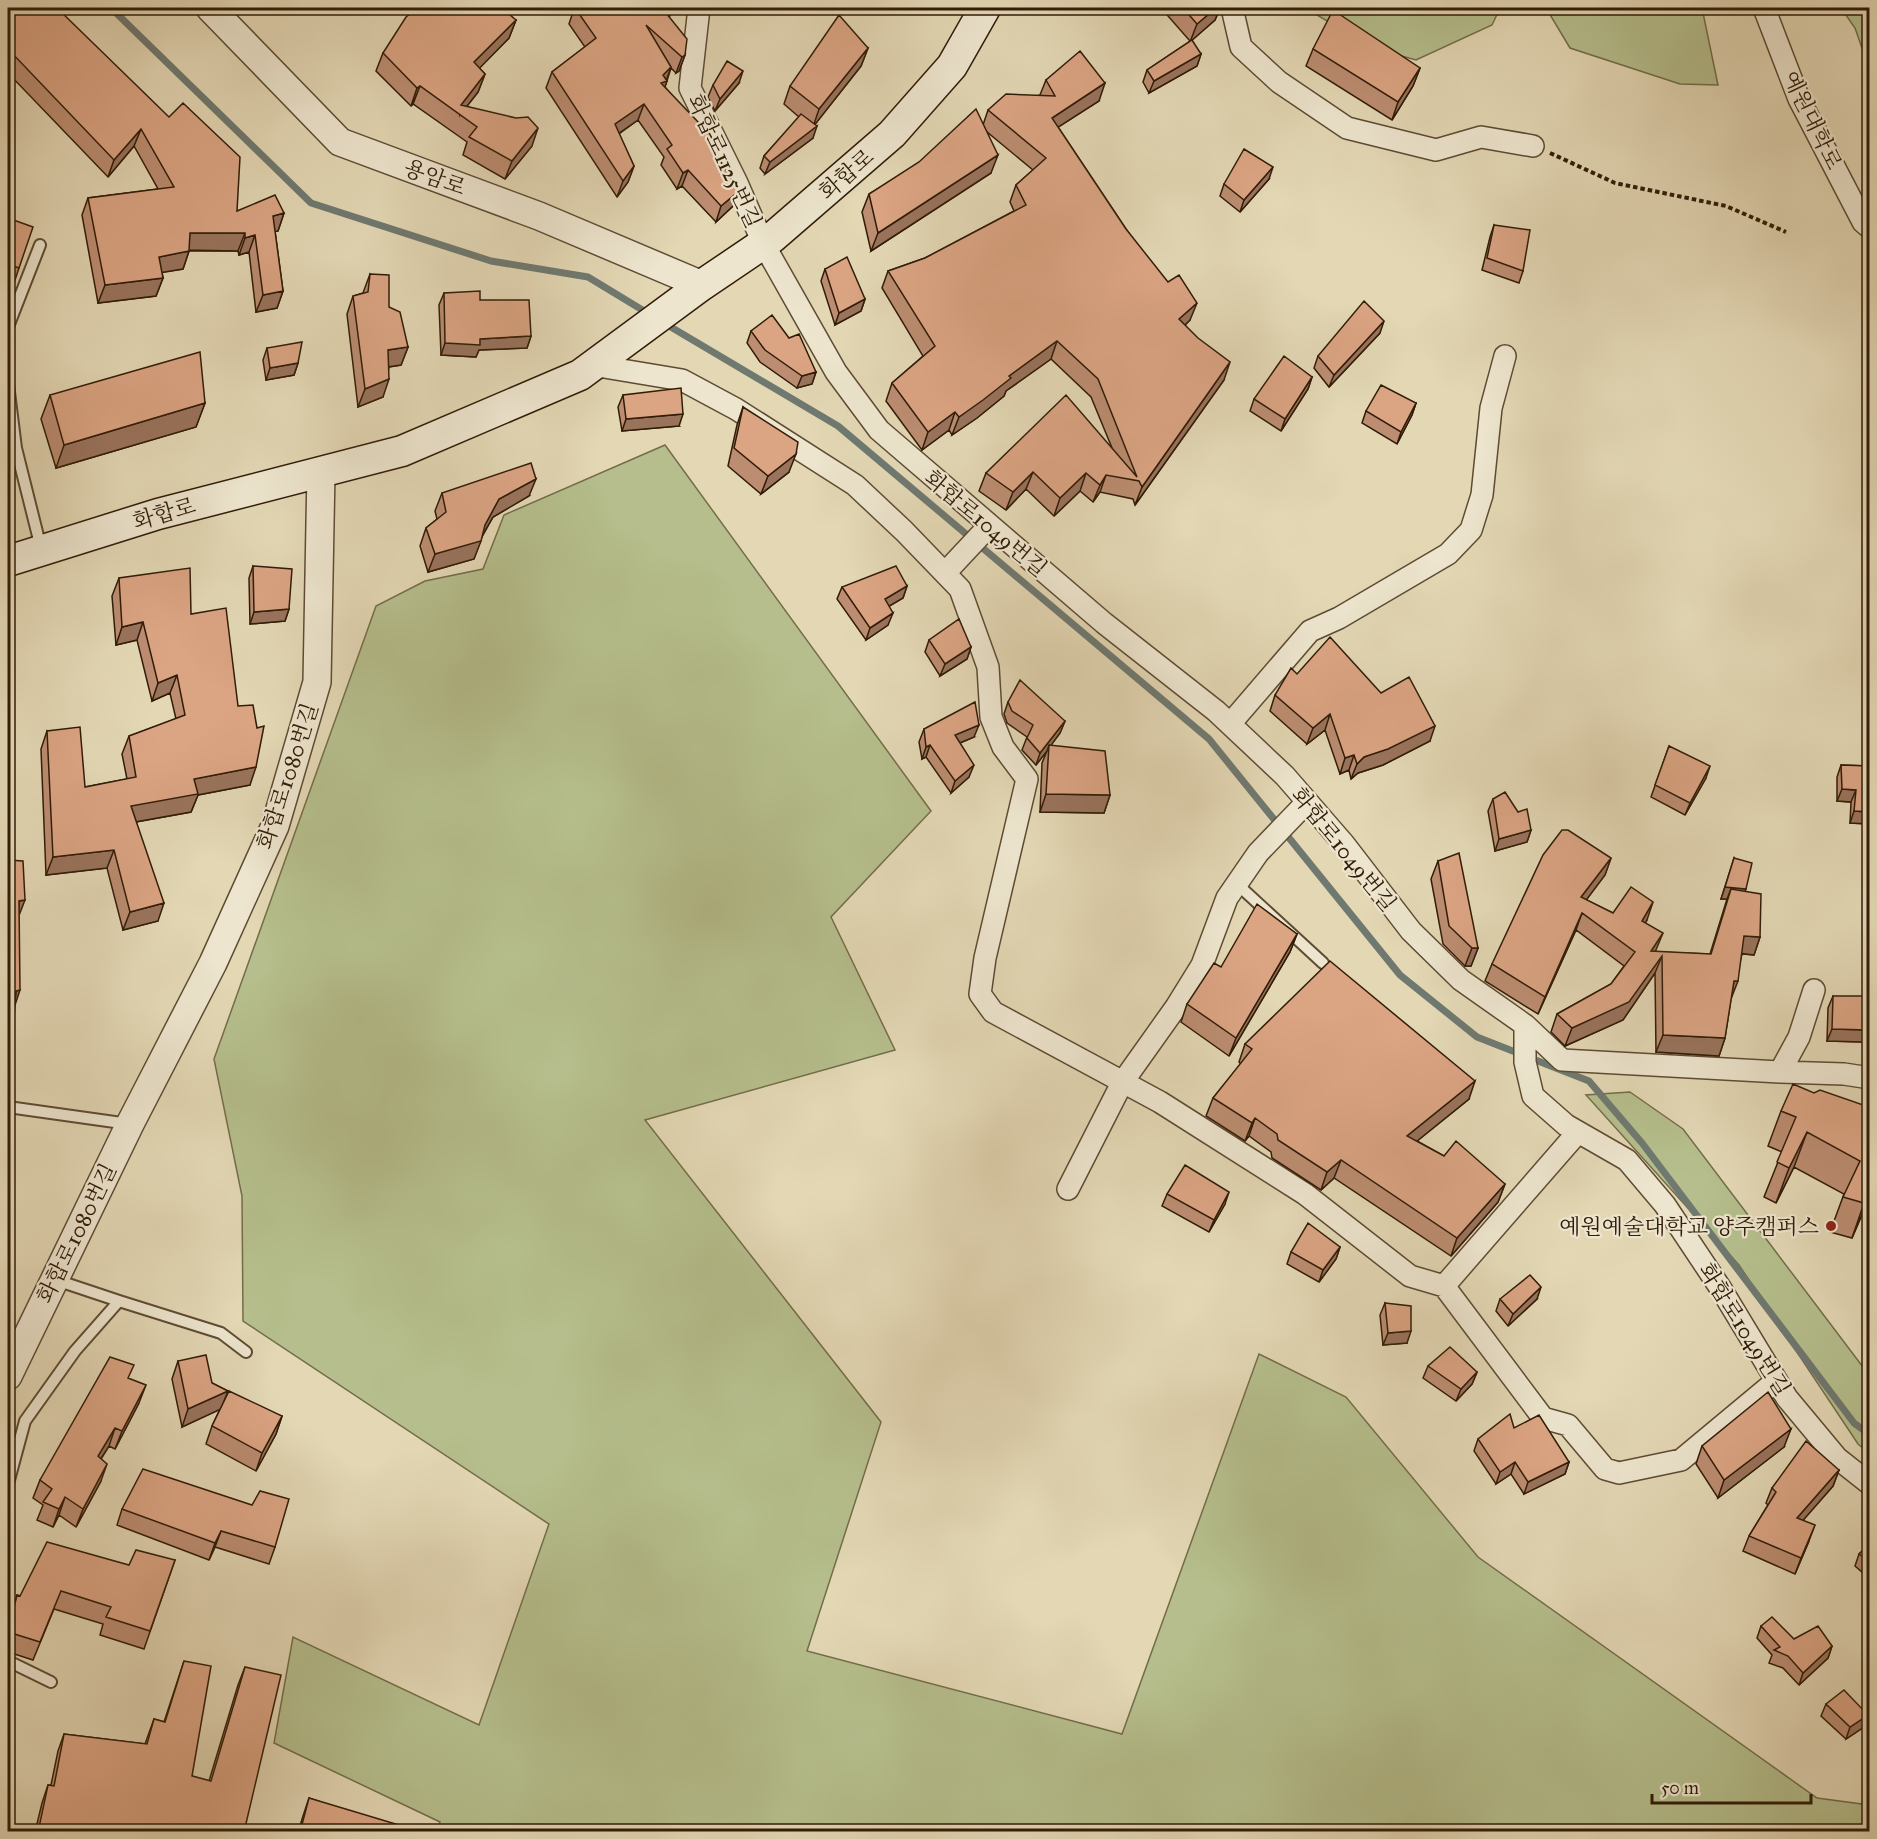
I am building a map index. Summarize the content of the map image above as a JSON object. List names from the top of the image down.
{
  "streets": {
    "main road": ["화합로"],
    "street": [
      "예원대학로",
      "화합로1125번길",
      "용암로",
      "화합로1049번길",
      "화합로1080번길"
    ]
  },
  "crossings": [
    ["화합로1125번길", "화합로"],
    ["화합로1125번길", "화합로1049번길"],
    ["화합로", "용암로"],
    ["화합로", "화합로1049번길"],
    ["화합로", "화합로1080번길"]
  ],
  "places": ["예원예술대학교 양주캠퍼스"],
  "scale_bar": "50 m"
}
